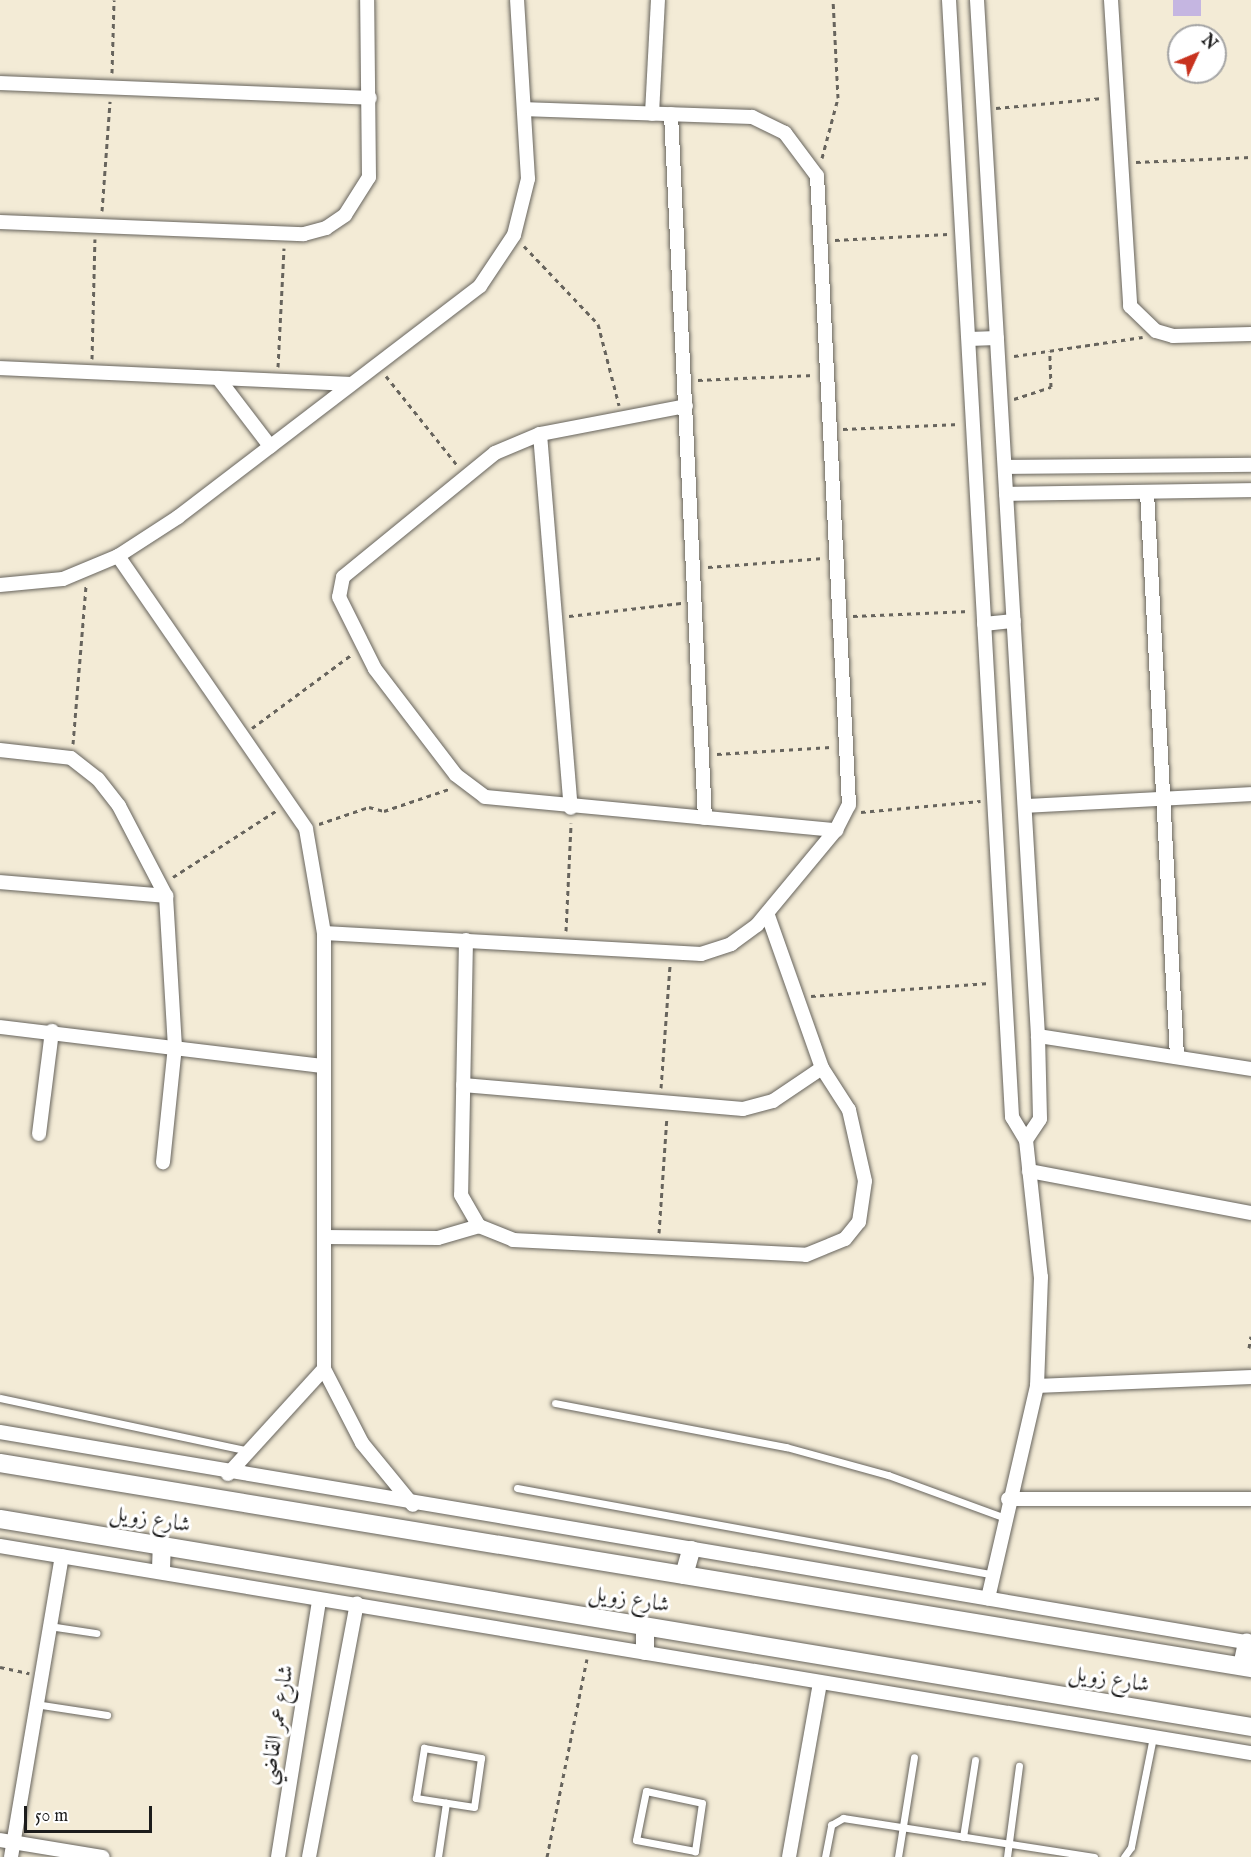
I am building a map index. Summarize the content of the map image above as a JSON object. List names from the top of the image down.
{
  "streets": {
    "main road": ["شارع زويل"],
    "street": ["شارع عمر القاضي"]
  },
  "scale_bar": "50 m",
  "north": "top right"
}
